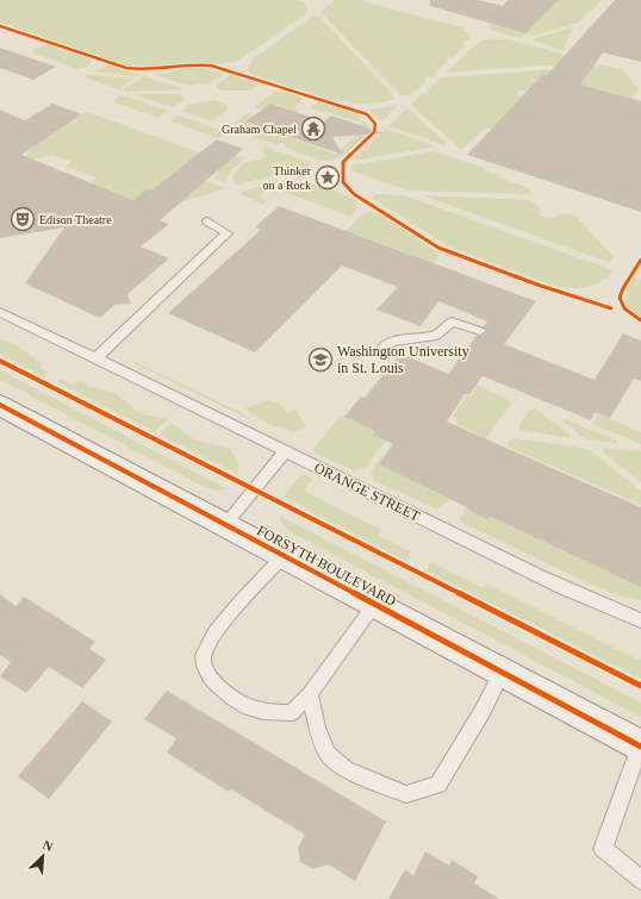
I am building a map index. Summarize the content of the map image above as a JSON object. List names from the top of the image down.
{
  "streets": {
    "main road": ["FORSYTH BOULEVARD"],
    "lane": ["ORANGE STREET"]
  },
  "places": {
    "temple": ["Graham Chapel"],
    "place": ["Thinker on a Rock"],
    "theatre": ["Edison Theatre"],
    "school or university": ["Washington University in St. Louis"]
  },
  "north": "top right"
}
